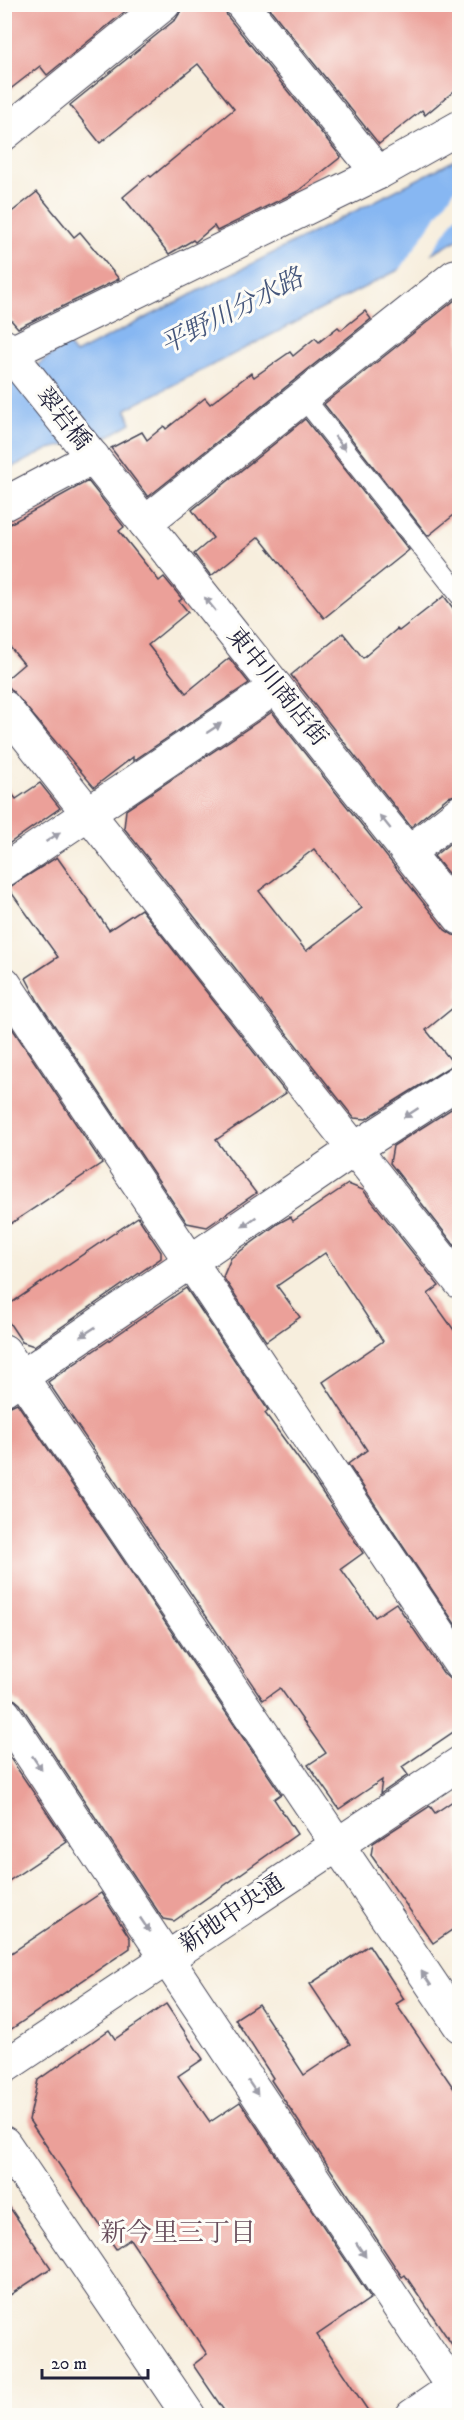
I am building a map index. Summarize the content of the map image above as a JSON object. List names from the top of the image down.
{
  "streets": {
    "street": ["翠岩橋", "東中川商店街", "新地中央通"]
  },
  "crossings": [
    ["翠岩橋", "東中川商店街"]
  ],
  "districts": ["新今里三丁目"],
  "water": ["平野川分水路"],
  "scale_bar": "20 m"
}
